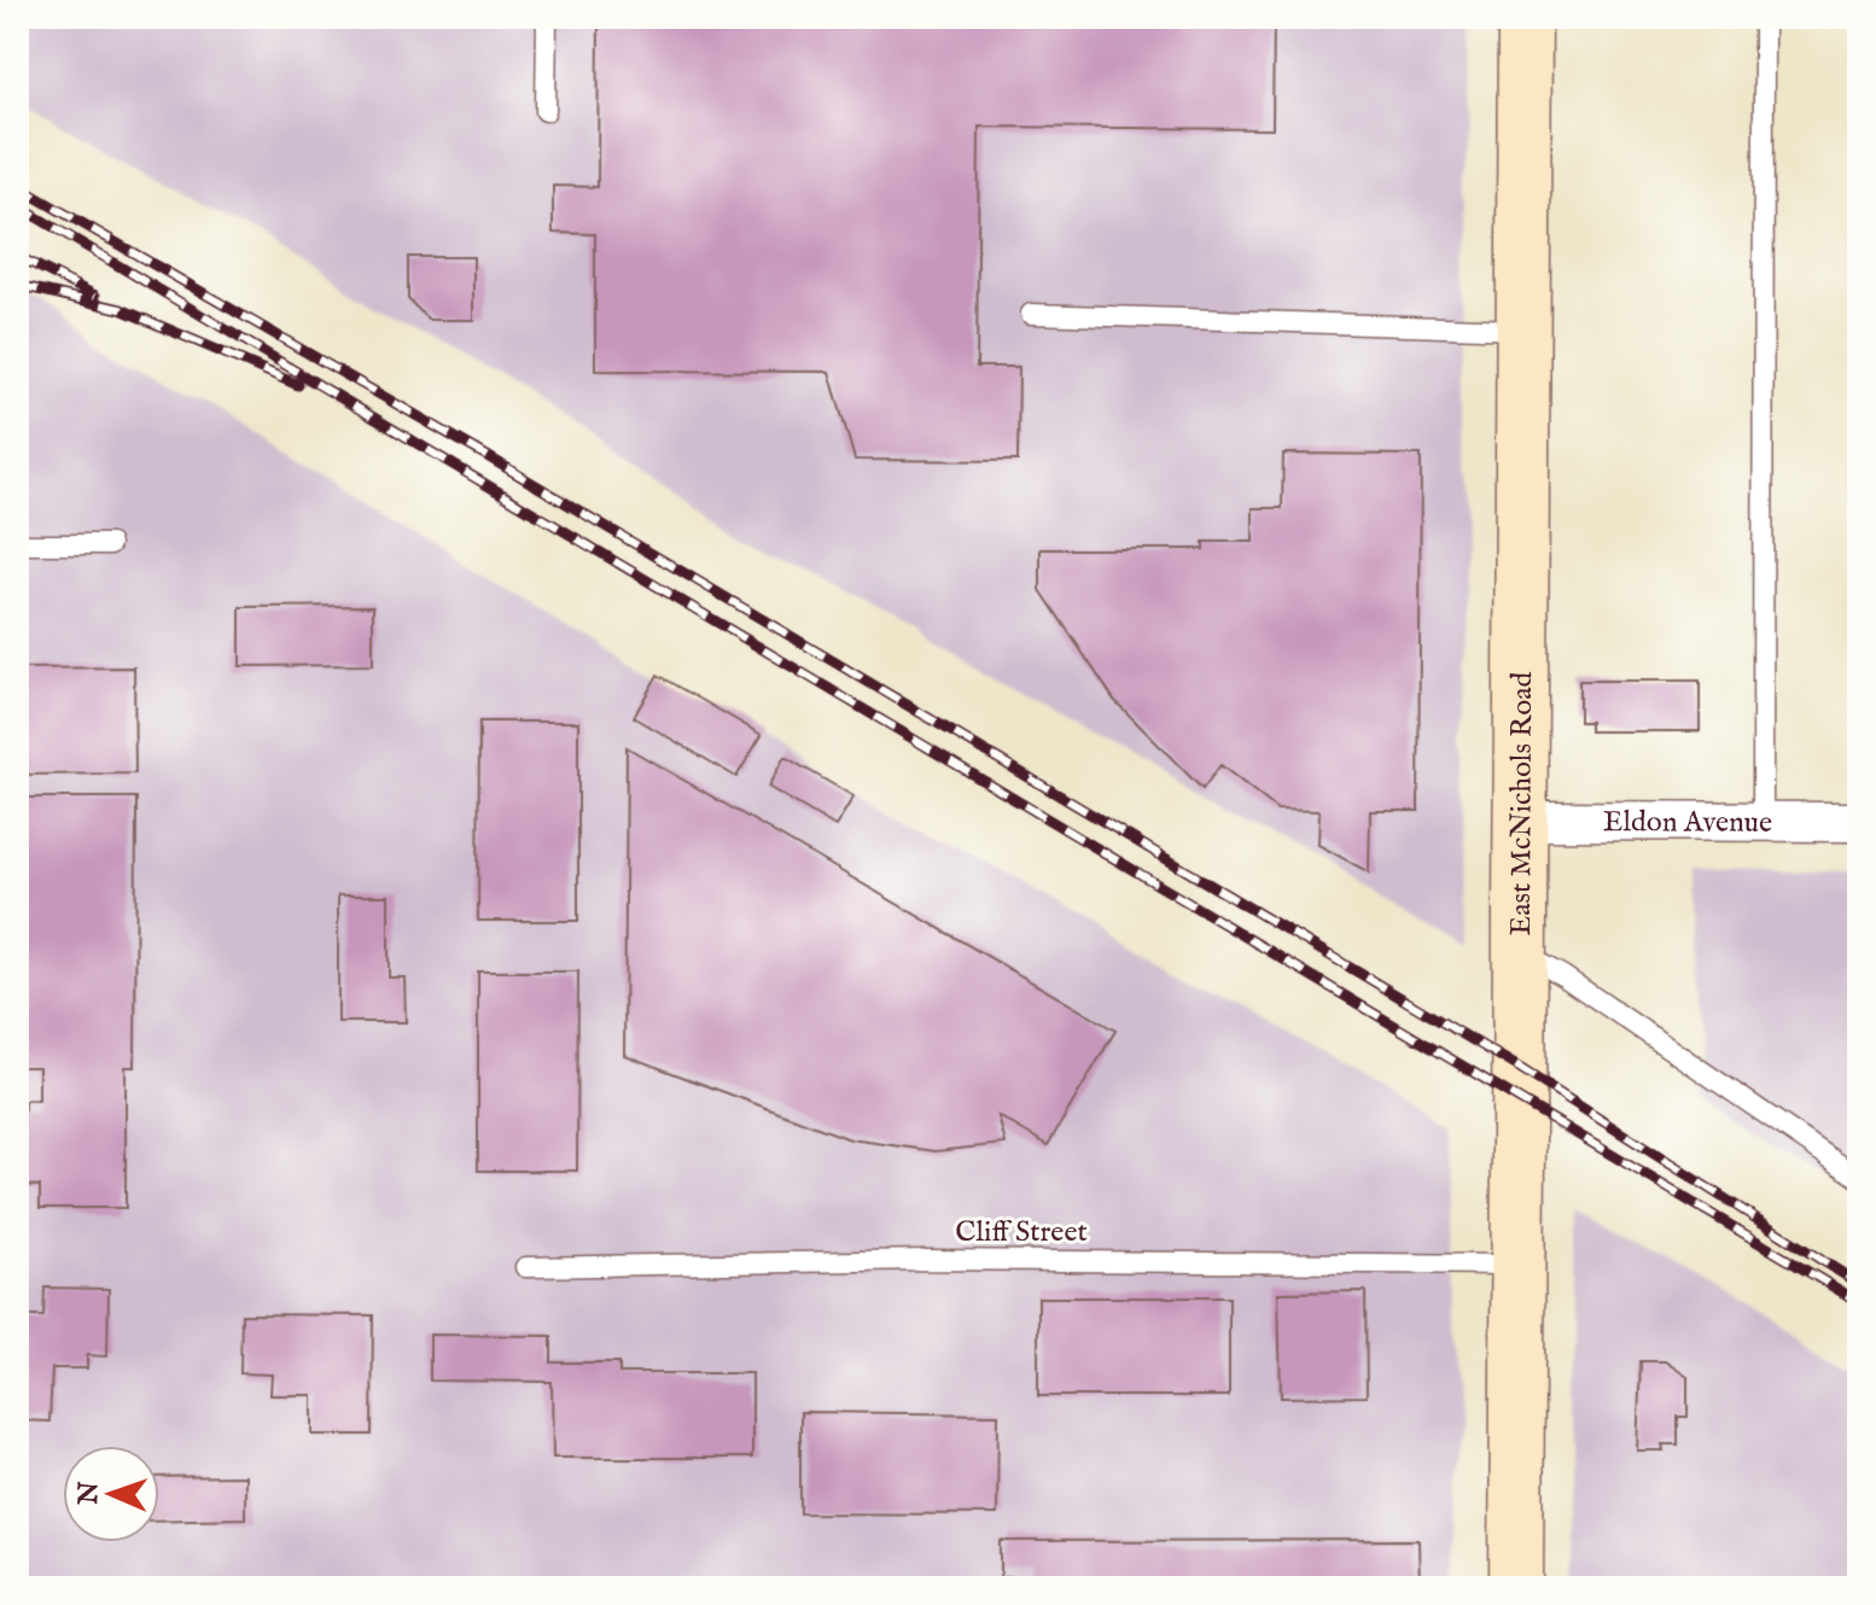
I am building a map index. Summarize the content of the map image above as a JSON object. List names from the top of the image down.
{
  "streets": {
    "main road": ["East McNichols Road"],
    "street": ["Eldon Avenue"],
    "lane": ["Cliff Street"]
  },
  "crossings": [
    ["East McNichols Road", "Eldon Avenue"],
    ["East McNichols Road", "Cliff Street"]
  ],
  "north": "left"
}
